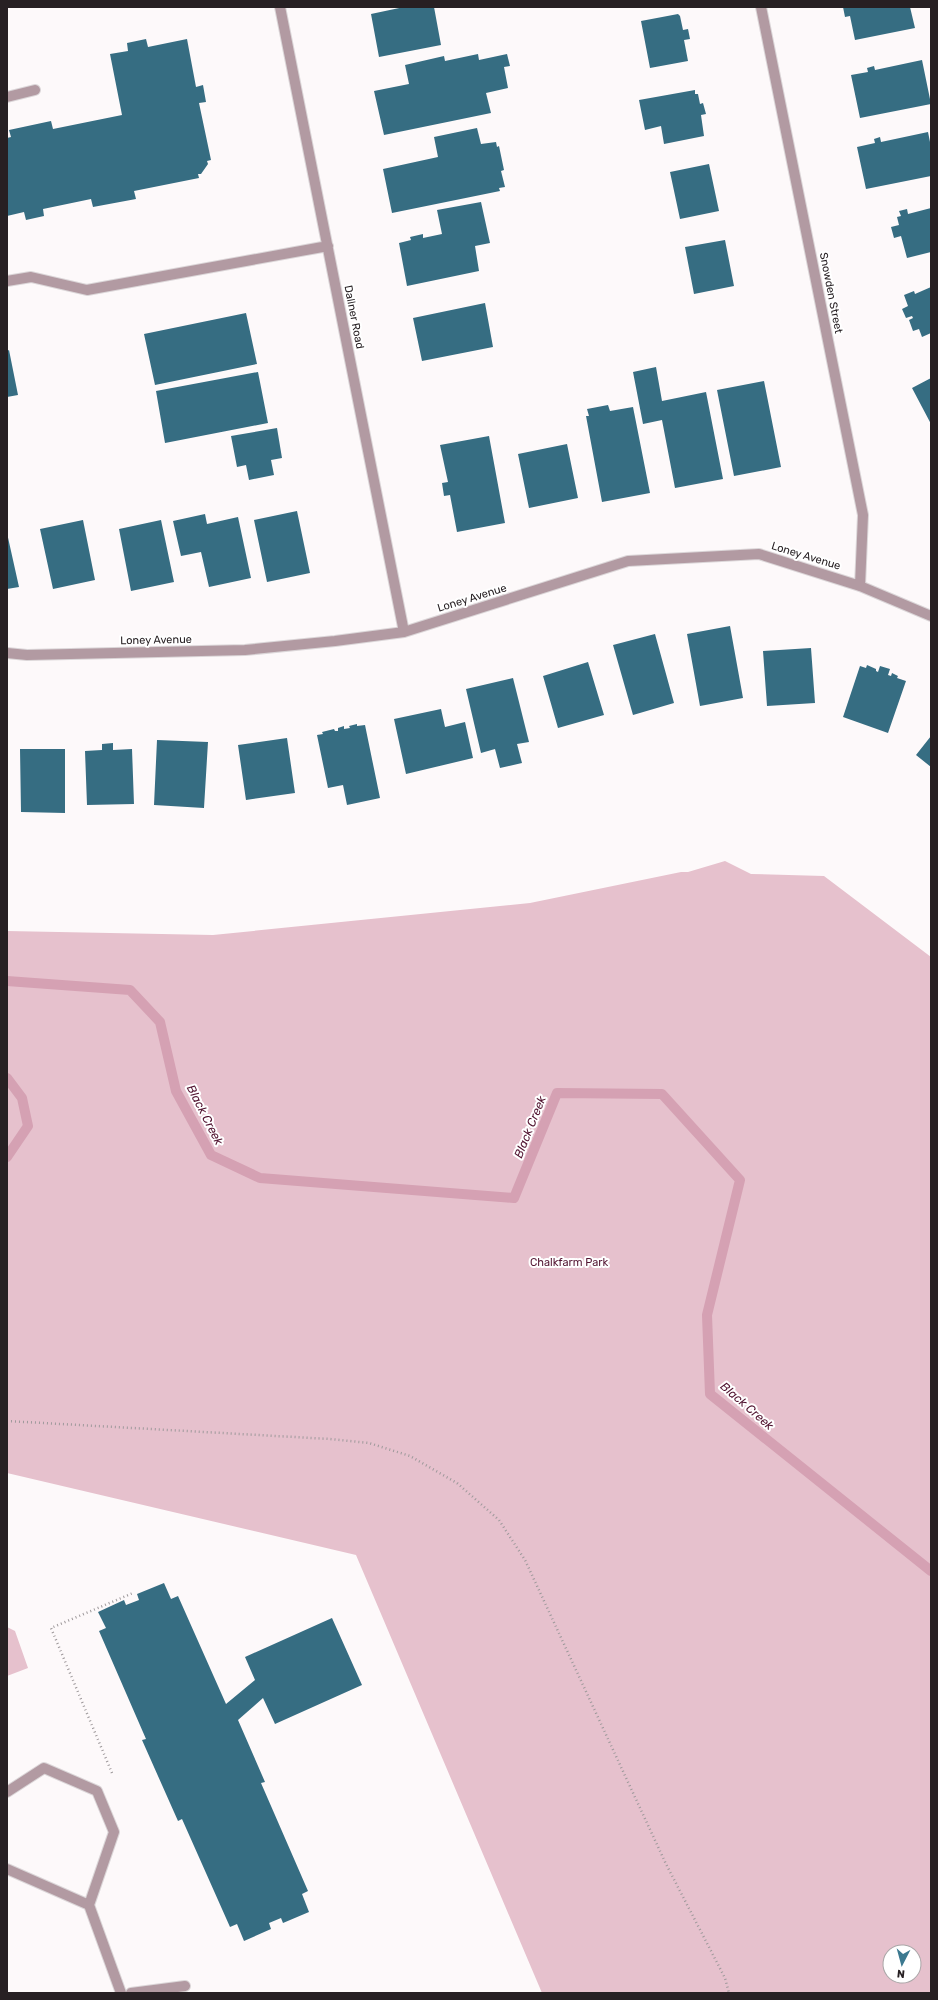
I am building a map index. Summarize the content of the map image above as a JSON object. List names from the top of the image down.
{
  "streets": {
    "street": ["Snowden Street", "Dallner Road", "Loney Avenue"]
  },
  "crossings": [
    ["Snowden Street", "Loney Avenue"],
    ["Dallner Road", "Loney Avenue"]
  ],
  "water": ["Black Creek"],
  "parks": ["Chalkfarm Park"],
  "north": "bottom"
}
